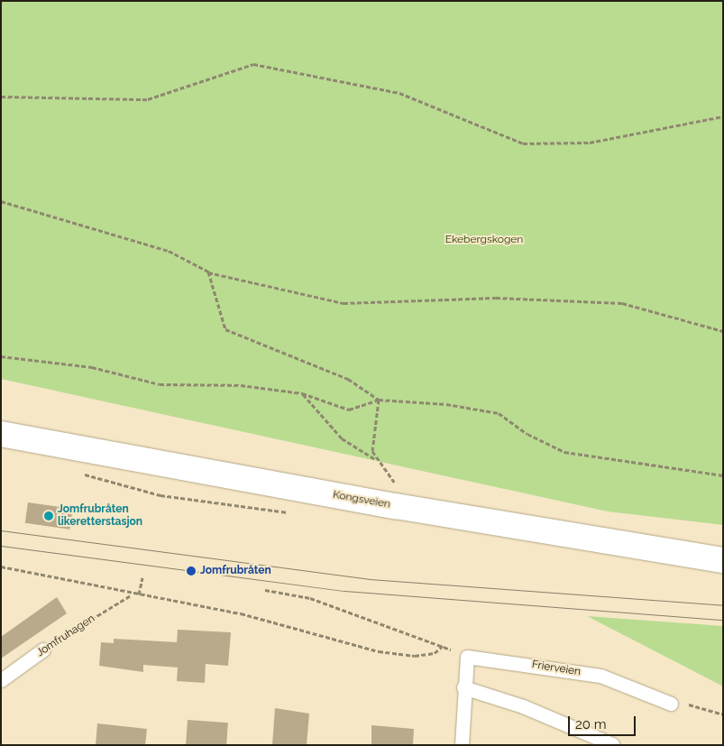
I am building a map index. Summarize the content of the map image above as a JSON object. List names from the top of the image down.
{
  "streets": {
    "main road": ["Kongsveien"],
    "lane": ["Jomfruhagen", "Frierveien"]
  },
  "parks": ["Ekebergskogen"],
  "places": ["Jomfrubråten likeretterstasjon", "Jomfrubråten"],
  "scale_bar": "20 m"
}
